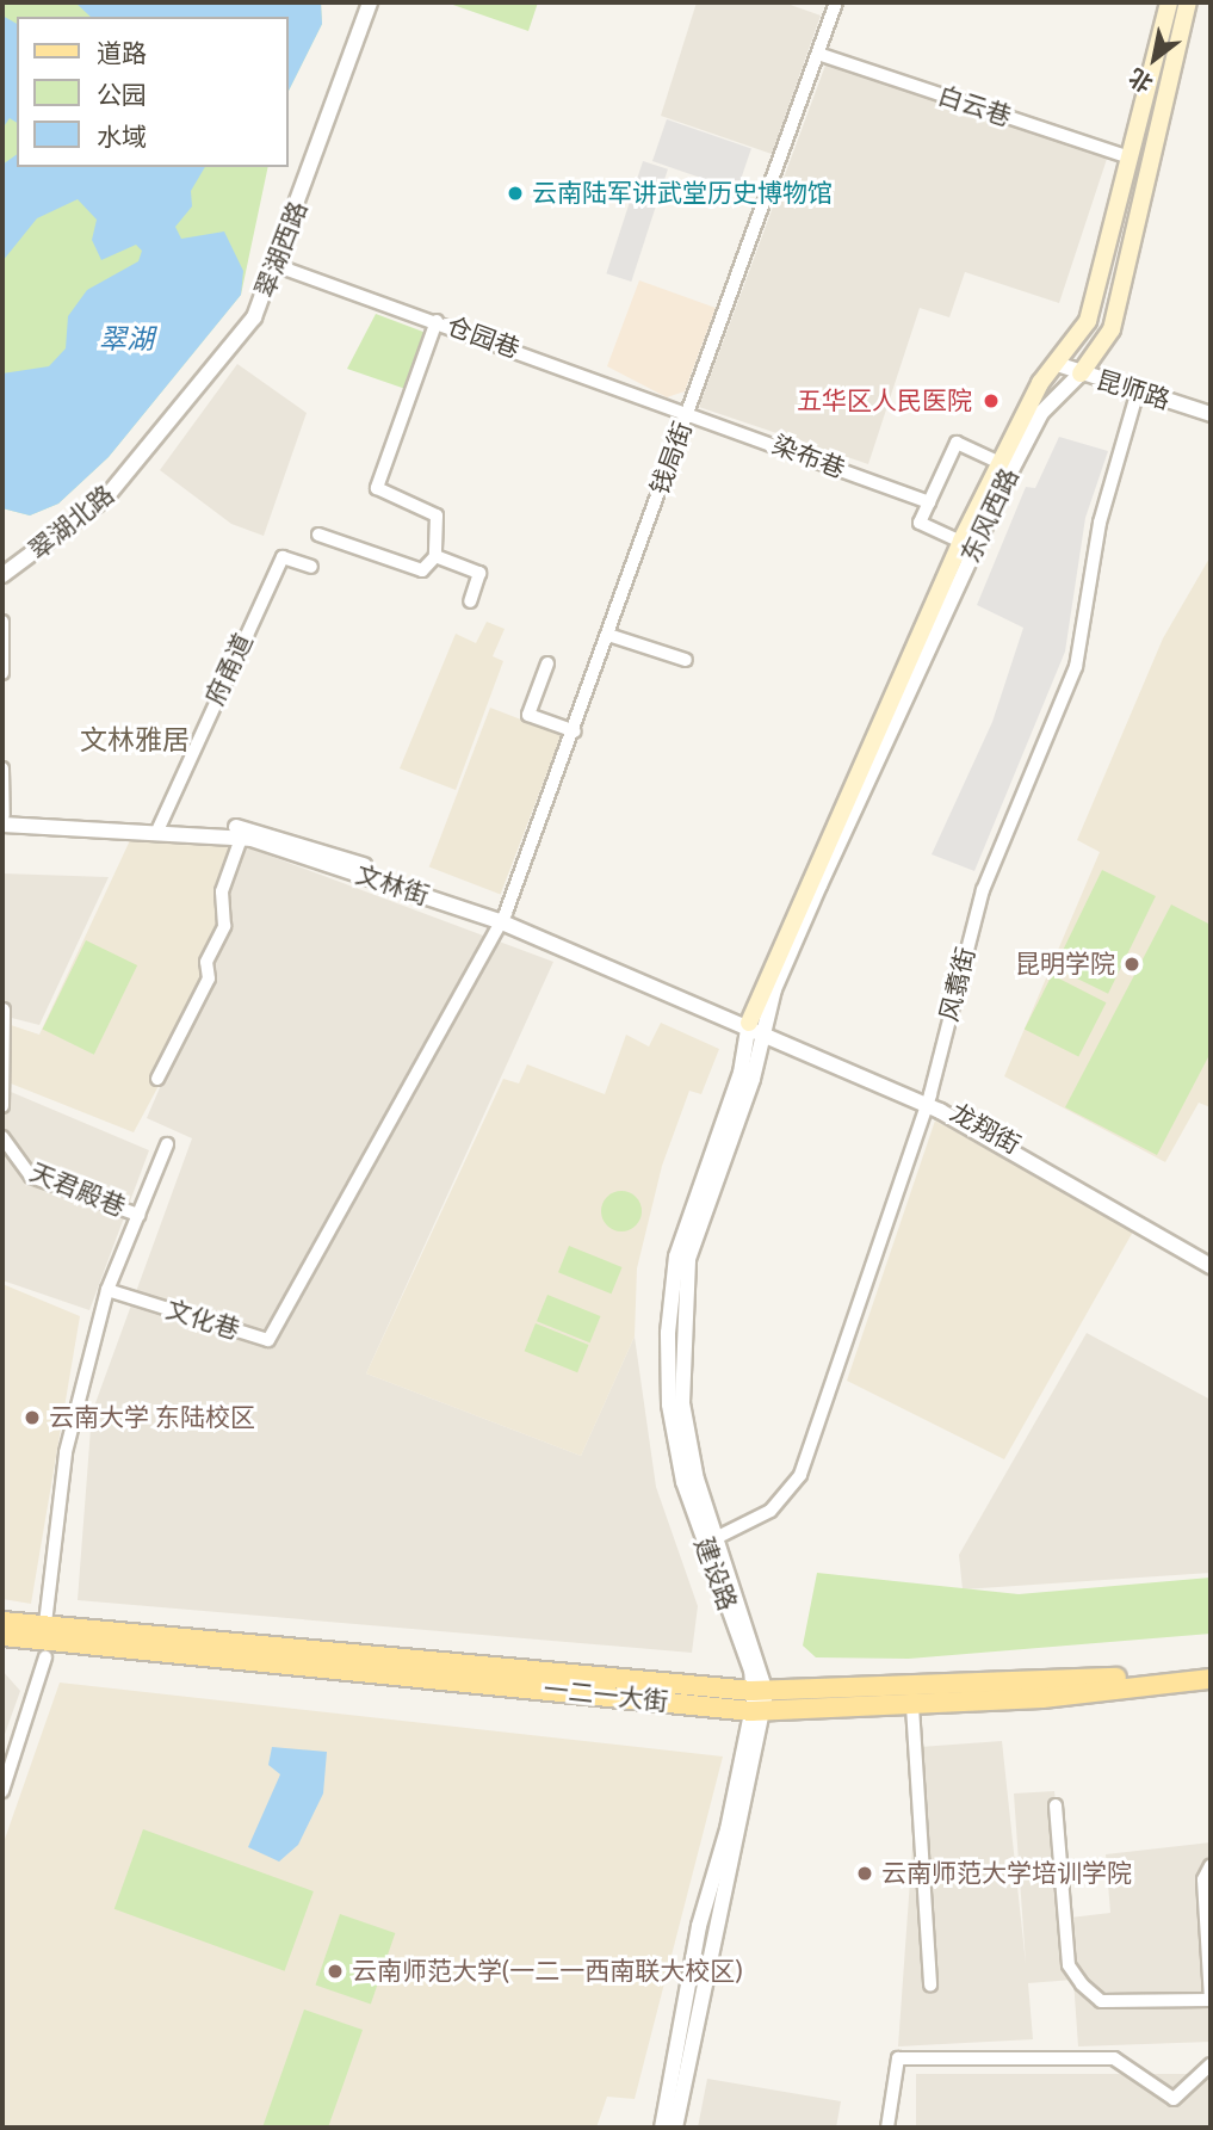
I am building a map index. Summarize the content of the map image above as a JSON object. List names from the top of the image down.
{
  "streets": {
    "main road": ["东风西路", "一二一大街"],
    "street": [
      "白云巷",
      "翠湖西路",
      "仓园巷",
      "昆师路",
      "染布巷",
      "钱局街",
      "翠湖北路",
      "府甬道",
      "文林街",
      "风翥街",
      "龙翔街",
      "天君殿巷",
      "文化巷",
      "建设路"
    ]
  },
  "crossings": [
    ["白云巷", "钱局街"],
    ["白云巷", "东风西路"],
    ["翠湖西路", "仓园巷"],
    ["翠湖西路", "翠湖北路"],
    ["仓园巷", "染布巷"],
    ["仓园巷", "钱局街"],
    ["昆师路", "东风西路"],
    ["昆师路", "风翥街"],
    ["染布巷", "钱局街"],
    ["钱局街", "文林街"],
    ["钱局街", "文化巷"],
    ["东风西路", "文林街"],
    ["东风西路", "龙翔街"],
    ["东风西路", "建设路"],
    ["府甬道", "文林街"],
    ["文林街", "龙翔街"],
    ["文林街", "文化巷"],
    ["文林街", "建设路"],
    ["风翥街", "龙翔街"],
    ["风翥街", "建设路"],
    ["龙翔街", "建设路"],
    ["天君殿巷", "文化巷"],
    ["建设路", "一二一大街"]
  ],
  "districts": ["文林雅居"],
  "water": ["翠湖"],
  "places": [
    "云南陆军讲武堂历史博物馆",
    "五华区人民医院",
    "昆明学院",
    "云南大学 东陆校区",
    "云南师范大学培训学院",
    "云南师范大学(一二一西南联大校区)"
  ],
  "legend": ["道路", "公园", "水域"],
  "north": "bottom left"
}
